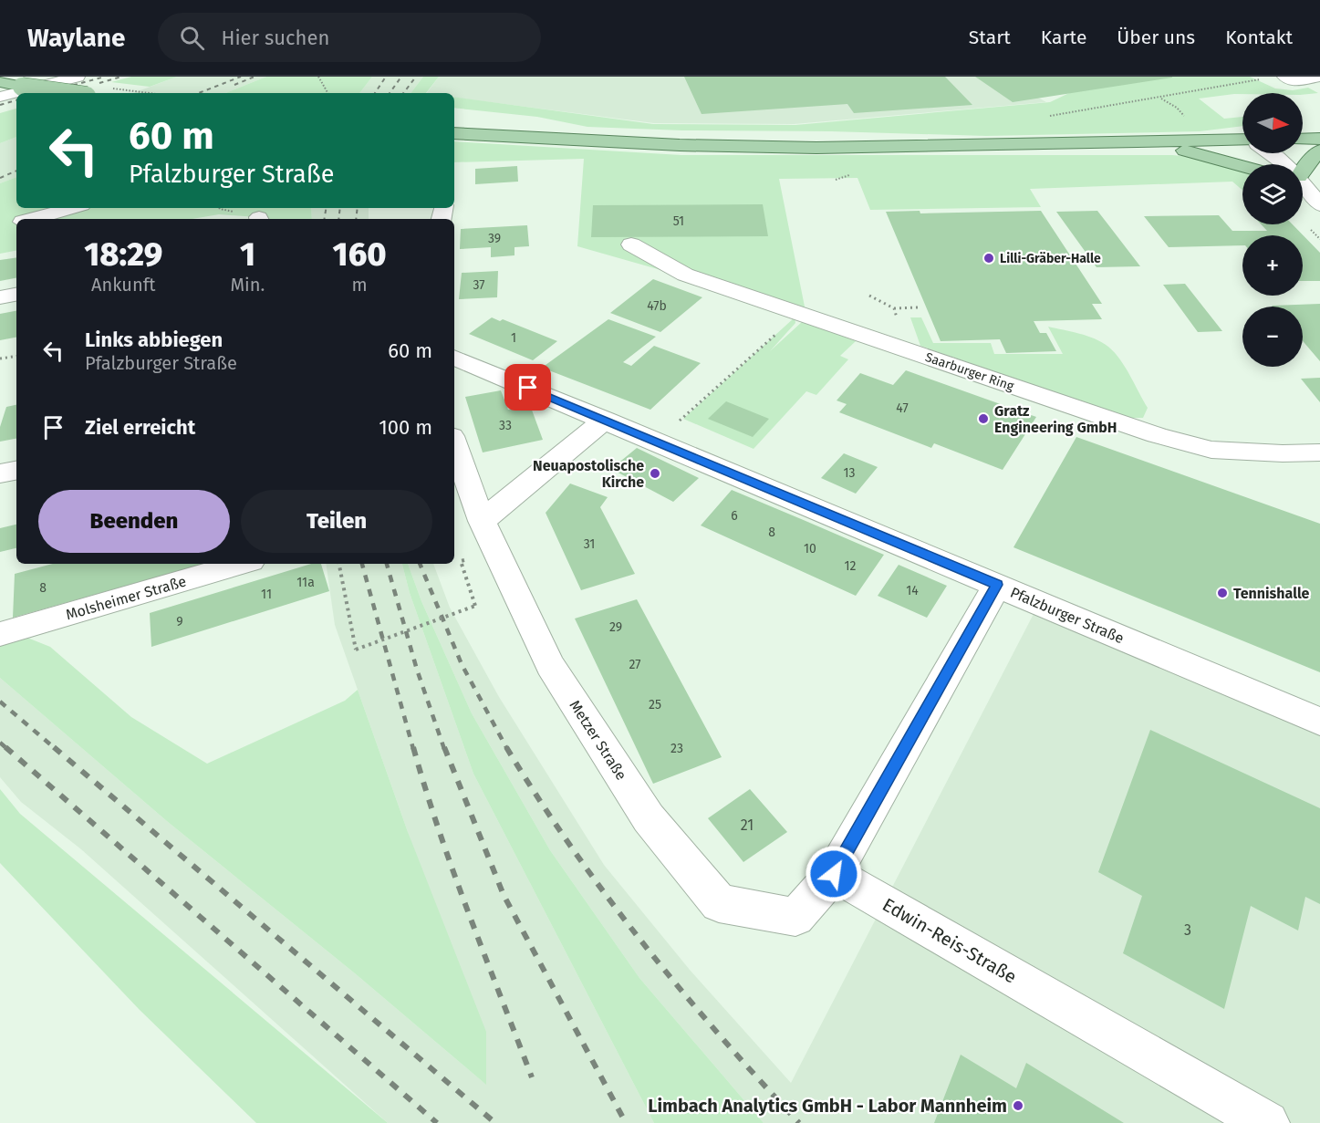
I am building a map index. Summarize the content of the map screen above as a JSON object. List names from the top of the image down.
{
  "streets": {
    "street": [
      "Saarburger Ring",
      "Molsheimer Straße",
      "Pfalzburger Straße",
      "Metzer Straße",
      "Edwin-Reis-Straße"
    ]
  },
  "crossings": [
    ["Metzer Straße", "Edwin-Reis-Straße"]
  ],
  "places": [
    "Lilli-Gräber-Halle",
    "Gratz Engineering GmbH",
    "Neuapostolische Kirche",
    "Tennishalle",
    "Limbach Analytics GmbH - Labor Mannheim"
  ],
  "house_numbers": [
    "51",
    "39",
    "37",
    "47b",
    "1",
    "47",
    "33",
    "13",
    "6",
    "8",
    "31",
    "10",
    "12",
    "11a",
    "8",
    "14",
    "11",
    "9",
    "29",
    "27",
    "25",
    "23",
    "21",
    "3"
  ],
  "north": "right",
  "page": {
    "header": "Waylane",
    "search": "Hier suchen",
    "nav": [
      "Start",
      "Karte",
      "Über uns",
      "Kontakt"
    ],
    "map_buttons": ["+", "−"],
    "turn": ["60 m", "Pfalzburger Straße"],
    "eta": [
      "18:29",
      "Ankunft",
      "1",
      "Min.",
      "160",
      "m"
    ],
    "list": [
      {
        "name": "Links abbiegen",
        "note": "Pfalzburger Straße",
        "value": "60 m"
      },
      {
        "name": "Ziel erreicht",
        "value": "100 m"
      }
    ],
    "buttons": ["Beenden", "Teilen"]
  }
}
